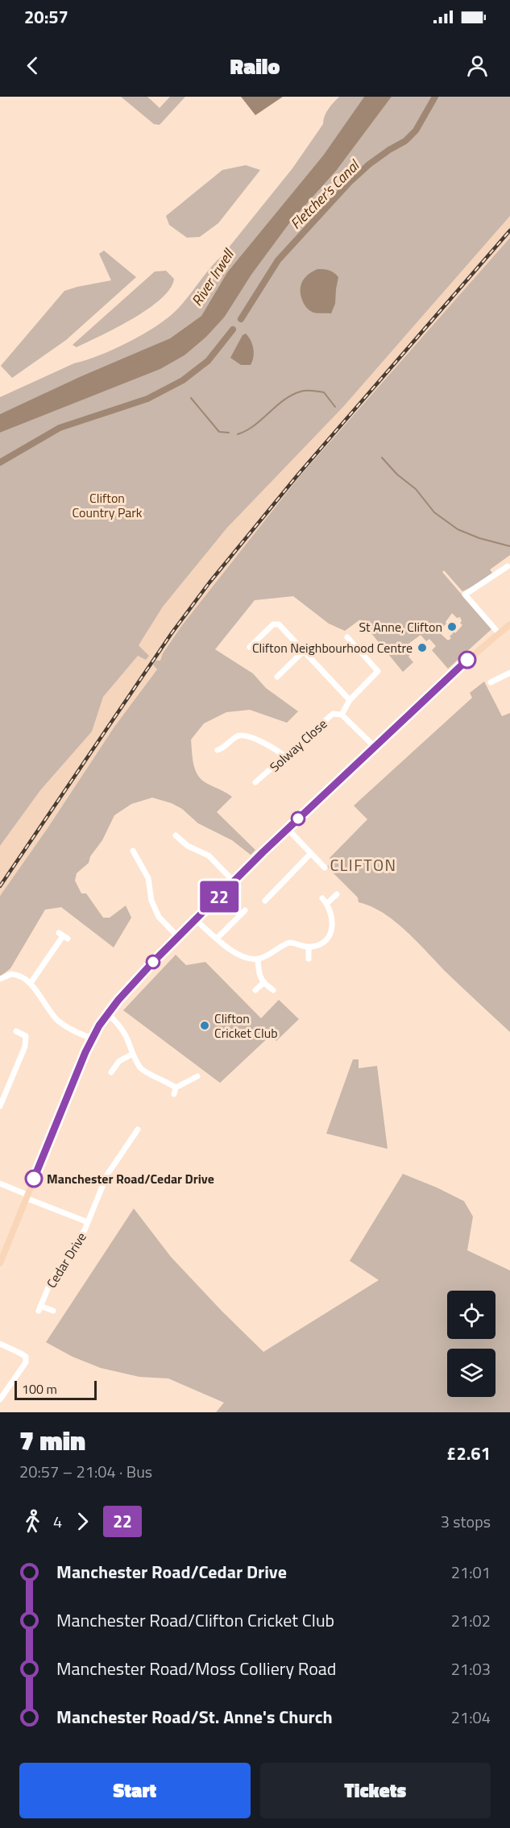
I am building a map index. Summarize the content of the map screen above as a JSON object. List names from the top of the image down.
{
  "streets": {
    "street": ["Solway Close", "Cedar Drive"]
  },
  "districts": ["CLIFTON"],
  "water": ["Fletcher's Canal", "River Irwell"],
  "parks": ["Clifton Country Park"],
  "places": [
    "St Anne, Clifton",
    "Clifton Neighbourhood Centre",
    "Clifton Cricket Club",
    "Manchester Road/Cedar Drive"
  ],
  "lines": ["bus line 22"],
  "scale_bar": "100 m",
  "page": {
    "status": "20:57",
    "header": "Railo",
    "on_map": "22",
    "scale": "100 m",
    "heading": ["7 min", "20:57 – 21:04 · Bus", "£2.61"],
    "legs": ["4", "22", "3 stops"],
    "list": [
      {
        "name": "Manchester Road/Cedar Drive",
        "value": "21:01"
      },
      {
        "name": "Manchester Road/Clifton Cricket Club",
        "value": "21:02"
      },
      {
        "name": "Manchester Road/Moss Colliery Road",
        "value": "21:03"
      },
      {
        "name": "Manchester Road/St. Anne's Church",
        "value": "21:04"
      }
    ],
    "buttons": ["Start", "Tickets"]
  }
}
